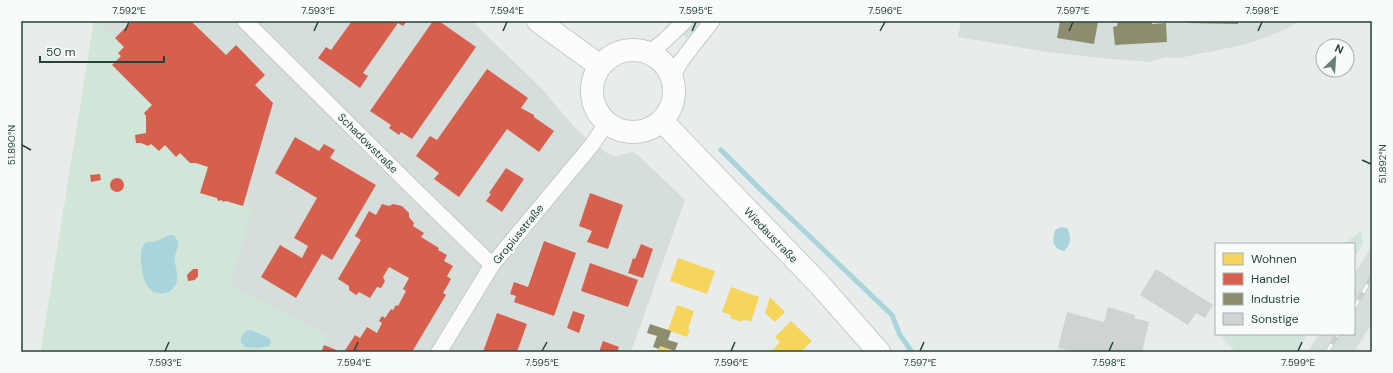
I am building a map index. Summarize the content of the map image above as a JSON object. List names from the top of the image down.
{
  "streets": {
    "main road": ["Wiedaustraße"],
    "street": ["Schadowstraße", "Gropiusstraße"]
  },
  "crossings": [
    ["Schadowstraße", "Gropiusstraße"],
    ["Gropiusstraße", "Wiedaustraße"]
  ],
  "legend": [
    "Wohnen",
    "Handel",
    "Industrie",
    "Sonstige"
  ],
  "scale_bar": "50 m",
  "north": "top right",
  "coordinates": [
    "7.592°E",
    "7.593°E",
    "7.594°E",
    "7.595°E",
    "7.596°E",
    "7.597°E",
    "7.598°E",
    "51.890°N",
    "51.892°N",
    "7.599°E"
  ]
}
